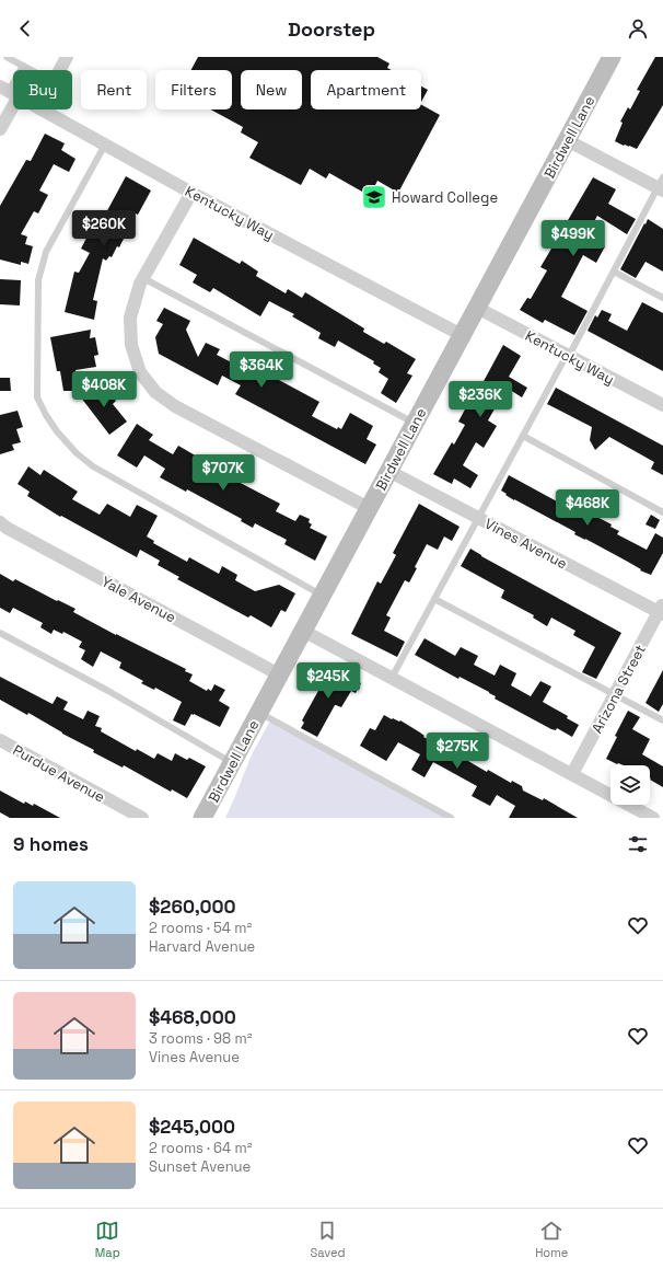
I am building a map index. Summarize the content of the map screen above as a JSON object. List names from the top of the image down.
{
  "streets": {
    "main road": ["Birdwell Lane"],
    "street": [
      "Kentucky Way",
      "Vines Avenue",
      "Yale Avenue",
      "Arizona Street",
      "Purdue Avenue"
    ]
  },
  "crossings": [
    ["Birdwell Lane", "Kentucky Way"],
    ["Birdwell Lane", "Vines Avenue"],
    ["Birdwell Lane", "Yale Avenue"],
    ["Vines Avenue", "Arizona Street"]
  ],
  "places": {
    "school or university": ["Howard College"]
  },
  "page": {
    "header": "Doorstep",
    "chip": [
      "Buy",
      "Rent",
      "Filters",
      "New",
      "Apartment"
    ],
    "price": [
      "$260K",
      "$499K",
      "$364K",
      "$408K",
      "$236K",
      "$707K",
      "$468K",
      "$245K",
      "$275K"
    ],
    "heading": "9 homes",
    "list": [
      {
        "name": "$260,000",
        "note": "2 rooms · 54 m² · Harvard Avenue"
      },
      {
        "name": "$468,000",
        "note": "3 rooms · 98 m² · Vines Avenue"
      },
      {
        "name": "$245,000",
        "note": "2 rooms · 64 m² · Sunset Avenue"
      }
    ],
    "tabs": ["Map", "Saved", "Home"]
  }
}
